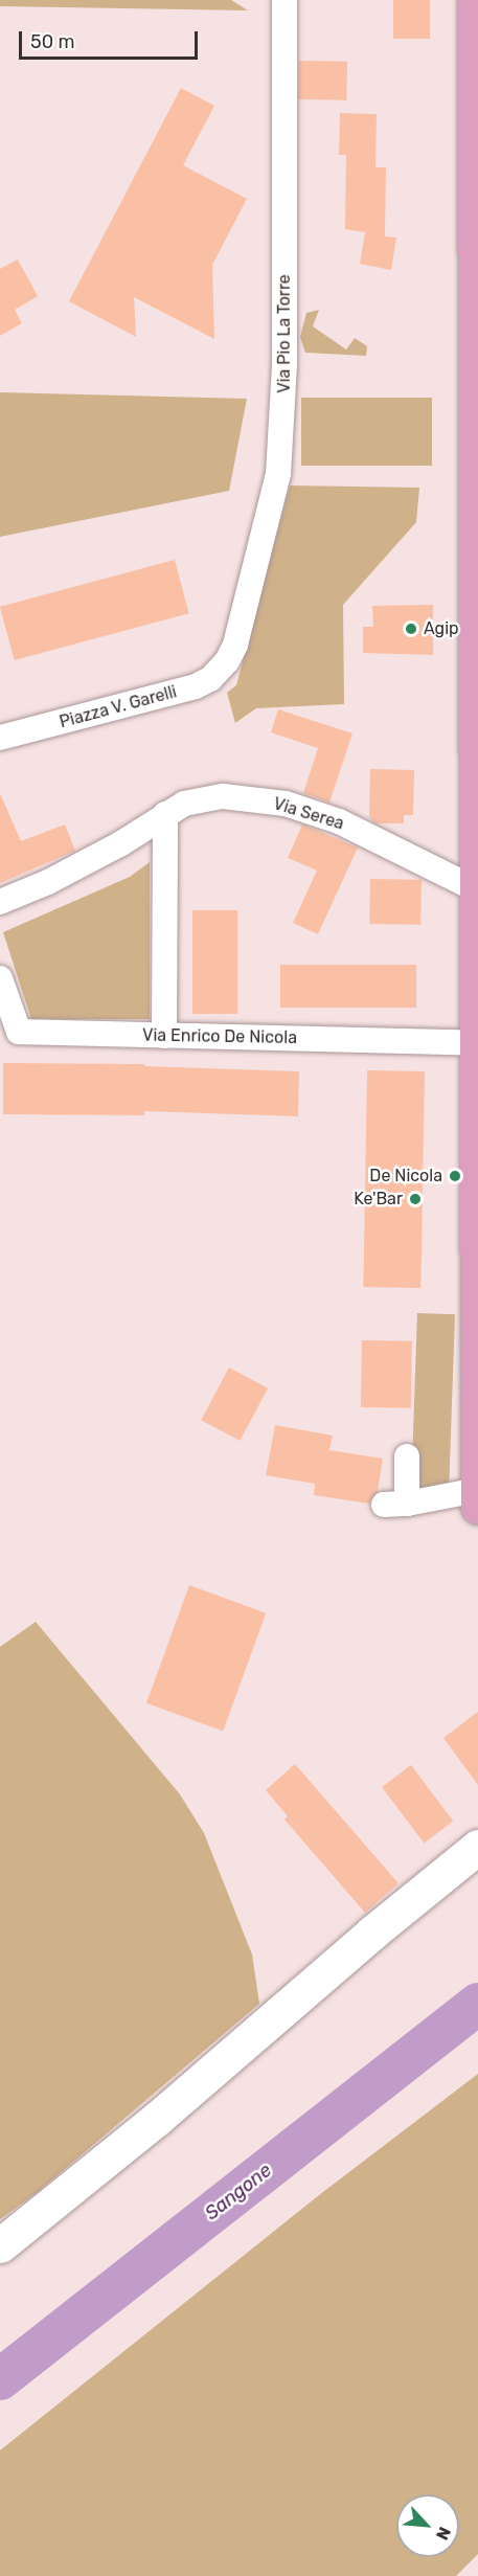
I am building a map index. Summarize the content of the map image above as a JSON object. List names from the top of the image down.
{
  "streets": {
    "street": [
      "Via Pio La Torre",
      "Piazza V. Garelli",
      "Via Serea",
      "Via Enrico De Nicola"
    ]
  },
  "crossings": [
    ["Via Pio La Torre", "Piazza V. Garelli"]
  ],
  "water": ["Sangone"],
  "places": ["Agip", "De Nicola", "Ke'Bar"],
  "scale_bar": "50 m",
  "north": "bottom right"
}
